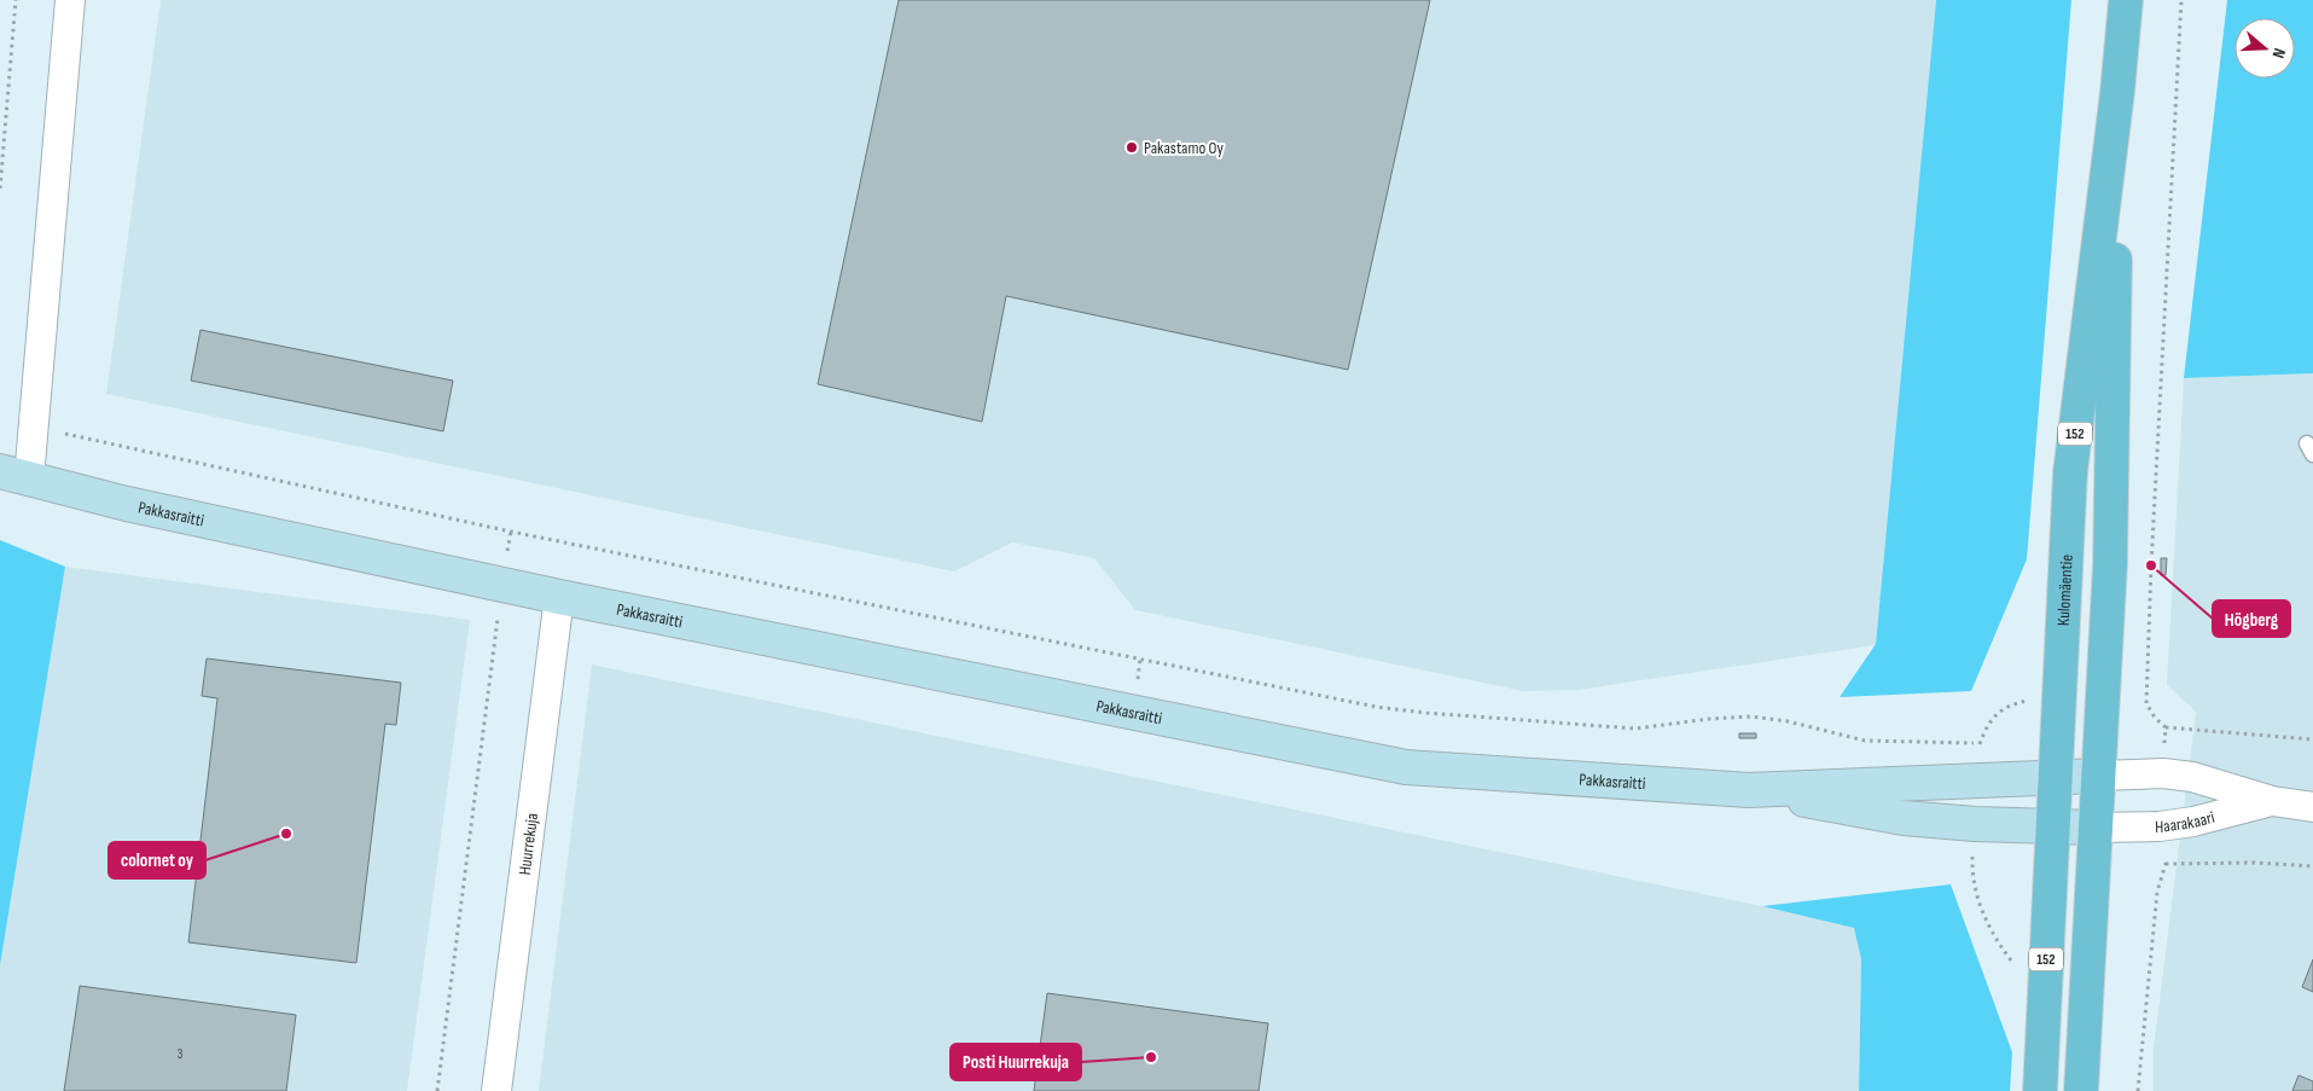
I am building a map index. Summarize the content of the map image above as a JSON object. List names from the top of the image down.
{
  "streets": {
    "main road": ["152", "Kulomäentie"],
    "street": ["Pakkasraitti", "Haarakaari", "Huurrekuja"]
  },
  "crossings": [
    ["Pakkasraitti", "Kulomäentie"],
    ["Pakkasraitti", "Haarakaari"],
    ["Pakkasraitti", "Huurrekuja"],
    ["Kulomäentie", "Haarakaari"]
  ],
  "places": [
    "Pakastamo Oy",
    "Högberg",
    "colornet oy",
    "Posti Huurrekuja"
  ],
  "house_numbers": ["3"],
  "north": "right"
}
